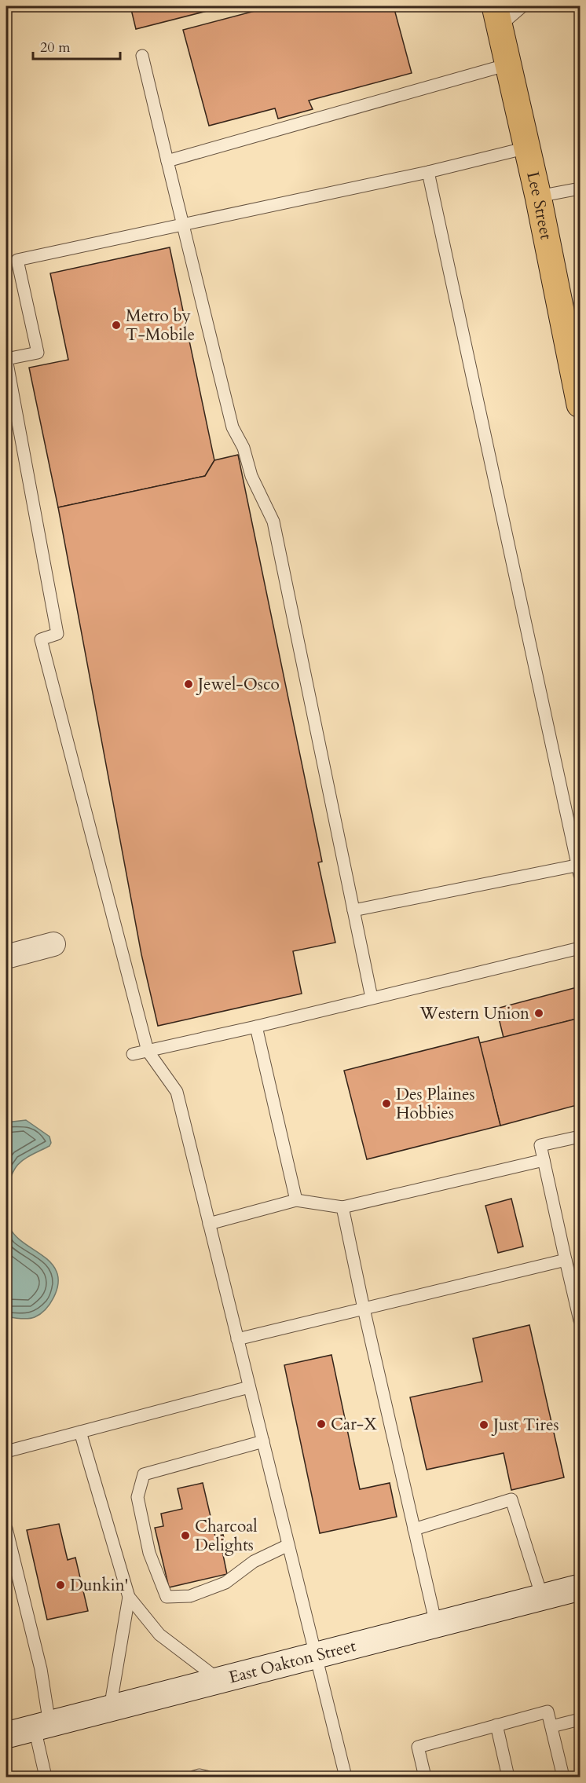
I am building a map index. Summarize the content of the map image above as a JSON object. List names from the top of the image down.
{
  "streets": {
    "main road": ["Lee Street", "East Oakton Street"]
  },
  "places": [
    "Metro by T-Mobile",
    "Jewel-Osco",
    "Western Union",
    "Des Plaines Hobbies",
    "Car-X",
    "Just Tires",
    "Charcoal Delights",
    "Dunkin'"
  ],
  "scale_bar": "20 m"
}
